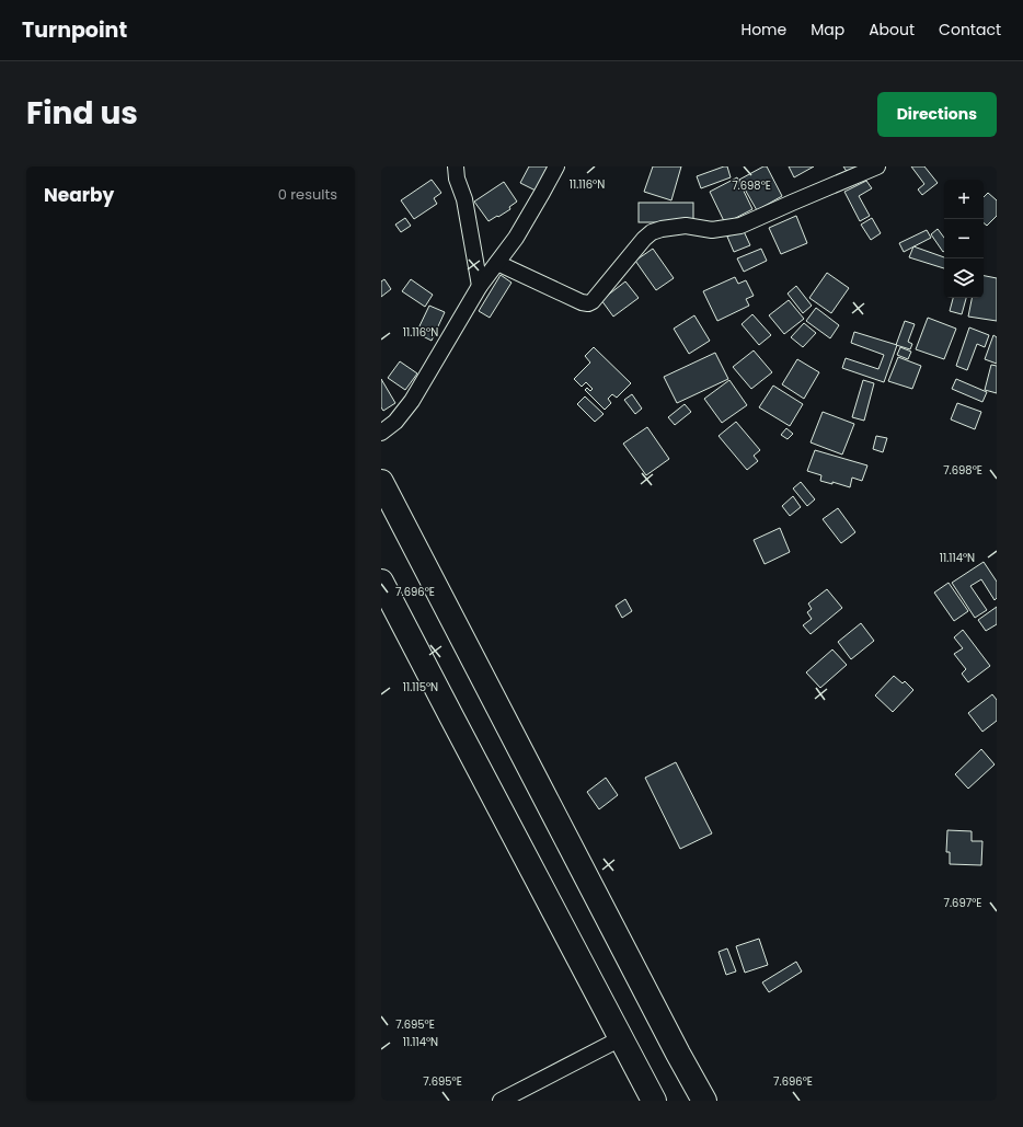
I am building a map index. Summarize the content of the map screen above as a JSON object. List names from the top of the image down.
{
  "page": {
    "header": "Turnpoint",
    "nav": [
      "Home",
      "Map",
      "About",
      "Contact"
    ],
    "title": "Find us",
    "buttons": "Directions",
    "heading": ["Nearby", "0 results"],
    "map_buttons": ["+", "−"]
  },
  "coordinates": [
    "11.116°N",
    "7.698°E",
    "11.114°N",
    "7.696°E",
    "11.115°N",
    "7.697°E",
    "7.695°E"
  ]
}
